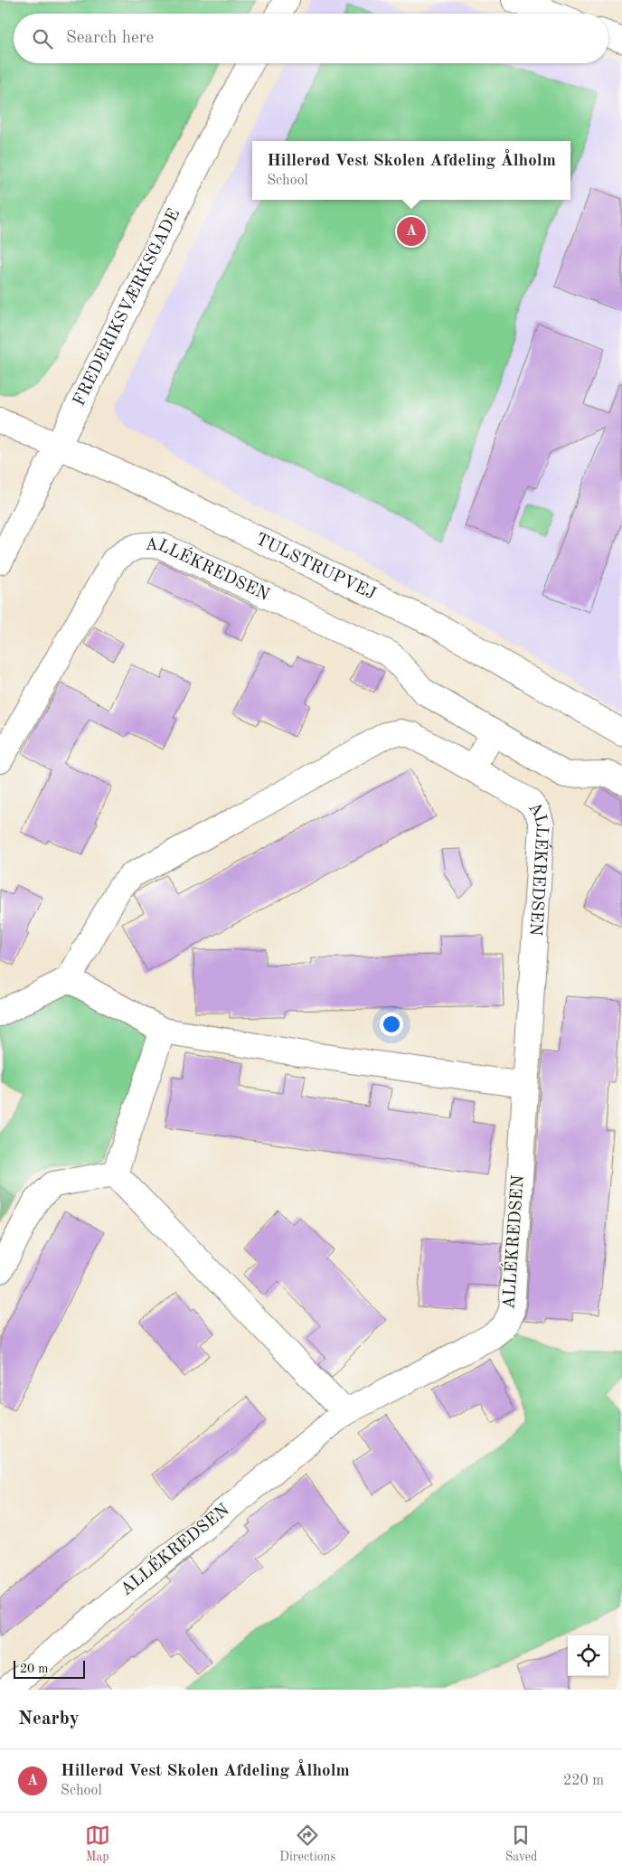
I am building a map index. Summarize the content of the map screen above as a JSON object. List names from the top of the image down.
{
  "streets": {
    "street": ["FREDERIKSVÆRKSGADE", "TULSTRUPVEJ", "ALLÉKREDSEN"]
  },
  "crossings": [
    ["FREDERIKSVÆRKSGADE", "TULSTRUPVEJ"]
  ],
  "scale_bar": "20 m",
  "page": {
    "search": "Search here",
    "popup": ["Hillerød Vest Skolen Afdeling Ålholm", "School"],
    "pins": "A",
    "scale": "20 m",
    "heading": "Nearby",
    "list": [
      {
        "mark": "A",
        "name": "Hillerød Vest Skolen Afdeling Ålholm",
        "note": "School",
        "value": "220 m"
      }
    ],
    "nav": ["Map", "Directions", "Saved"]
  }
}
